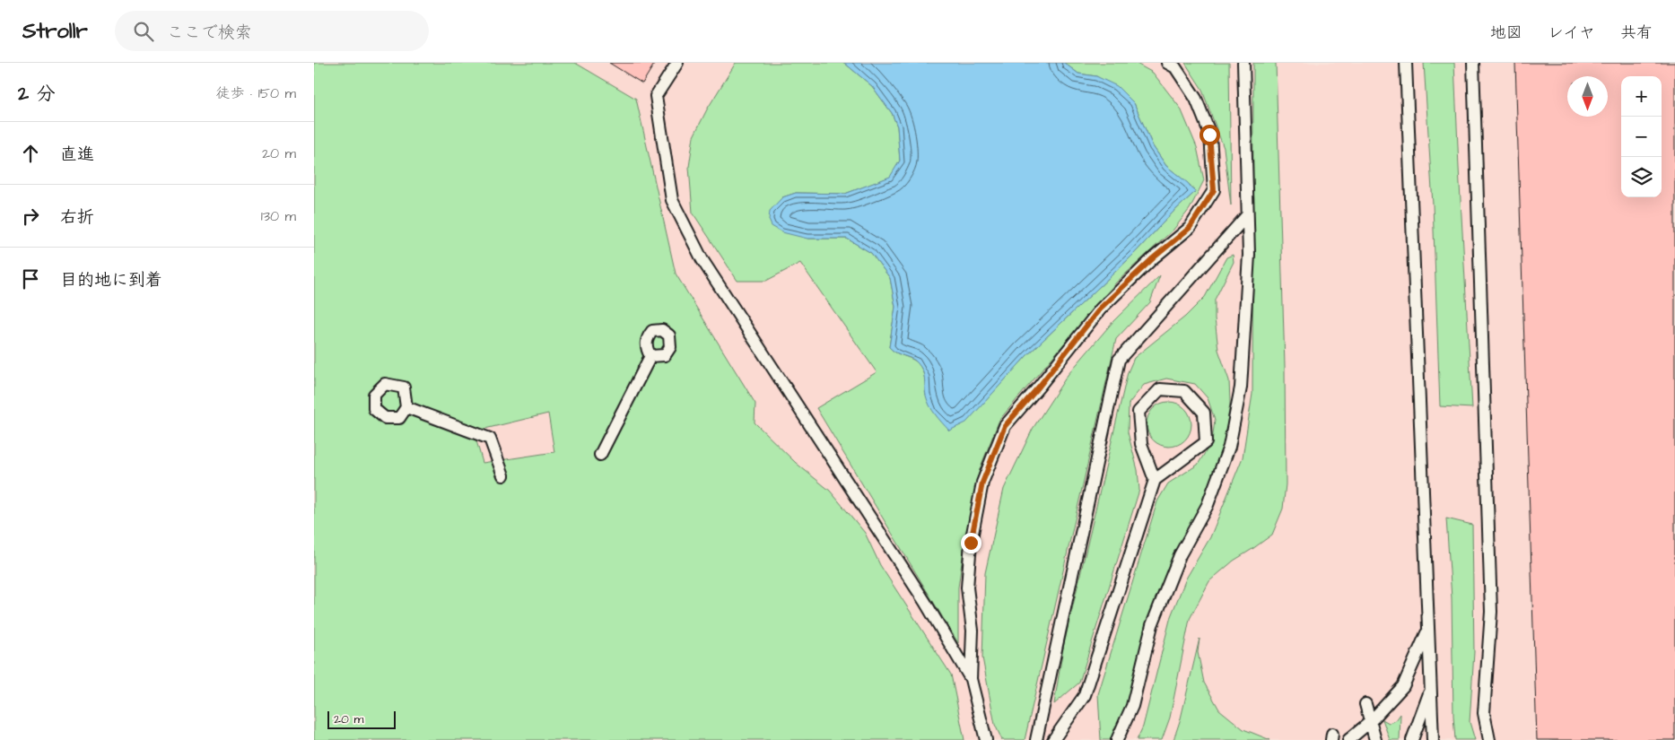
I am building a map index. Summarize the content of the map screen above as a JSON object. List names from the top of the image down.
{
  "scale_bar": "20 m",
  "north": "bottom",
  "page": {
    "header": "Strollr",
    "search": "ここで検索",
    "nav": ["地図", "レイヤ", "共有"],
    "heading": ["2 分", "徒歩 · 150 m"],
    "map_buttons": ["+", "−"],
    "list": [
      ["直進", "20 m"],
      ["右折", "130 m"],
      "目的地に到着"
    ],
    "scale": "20 m"
  }
}
